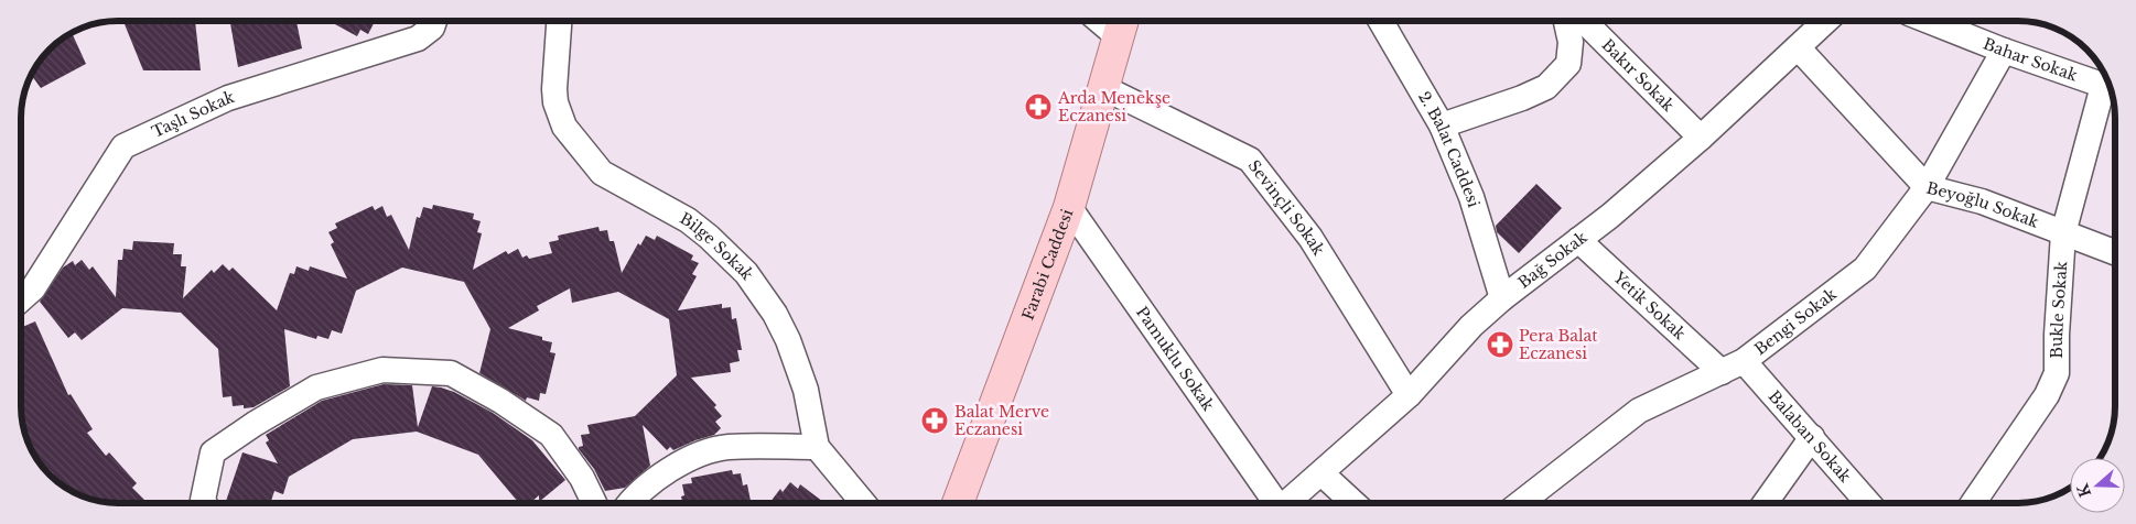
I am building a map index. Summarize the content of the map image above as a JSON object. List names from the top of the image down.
{
  "streets": {
    "main road": ["Farabi Caddesi"],
    "street": [
      "Bahar Sokak",
      "Bakır Sokak",
      "Taşlı Sokak",
      "2. Balat Caddesi",
      "Beyoğlu Sokak",
      "Sevinçli Sokak",
      "Bilge Sokak",
      "Bağ Sokak",
      "Yetik Sokak",
      "Bukle Sokak",
      "Bengi Sokak",
      "Pamuklu Sokak",
      "Balaban Sokak"
    ]
  },
  "crossings": [
    ["Bahar Sokak", "Bengi Sokak"],
    ["Bakır Sokak", "Bağ Sokak"],
    ["2. Balat Caddesi", "Bağ Sokak"],
    ["Beyoğlu Sokak", "Bağ Sokak"],
    ["Beyoğlu Sokak", "Bukle Sokak"],
    ["Beyoğlu Sokak", "Bengi Sokak"],
    ["Sevinçli Sokak", "Bağ Sokak"],
    ["Sevinçli Sokak", "Farabi Caddesi"],
    ["Bağ Sokak", "Yetik Sokak"],
    ["Farabi Caddesi", "Pamuklu Sokak"],
    ["Yetik Sokak", "Bengi Sokak"],
    ["Bengi Sokak", "Balaban Sokak"]
  ],
  "places": {
    "pharmacy": ["Arda Menekşe Eczanesi", "Pera Balat Eczanesi", "Balat Merve Eczanesi"]
  },
  "north": "left"
}
